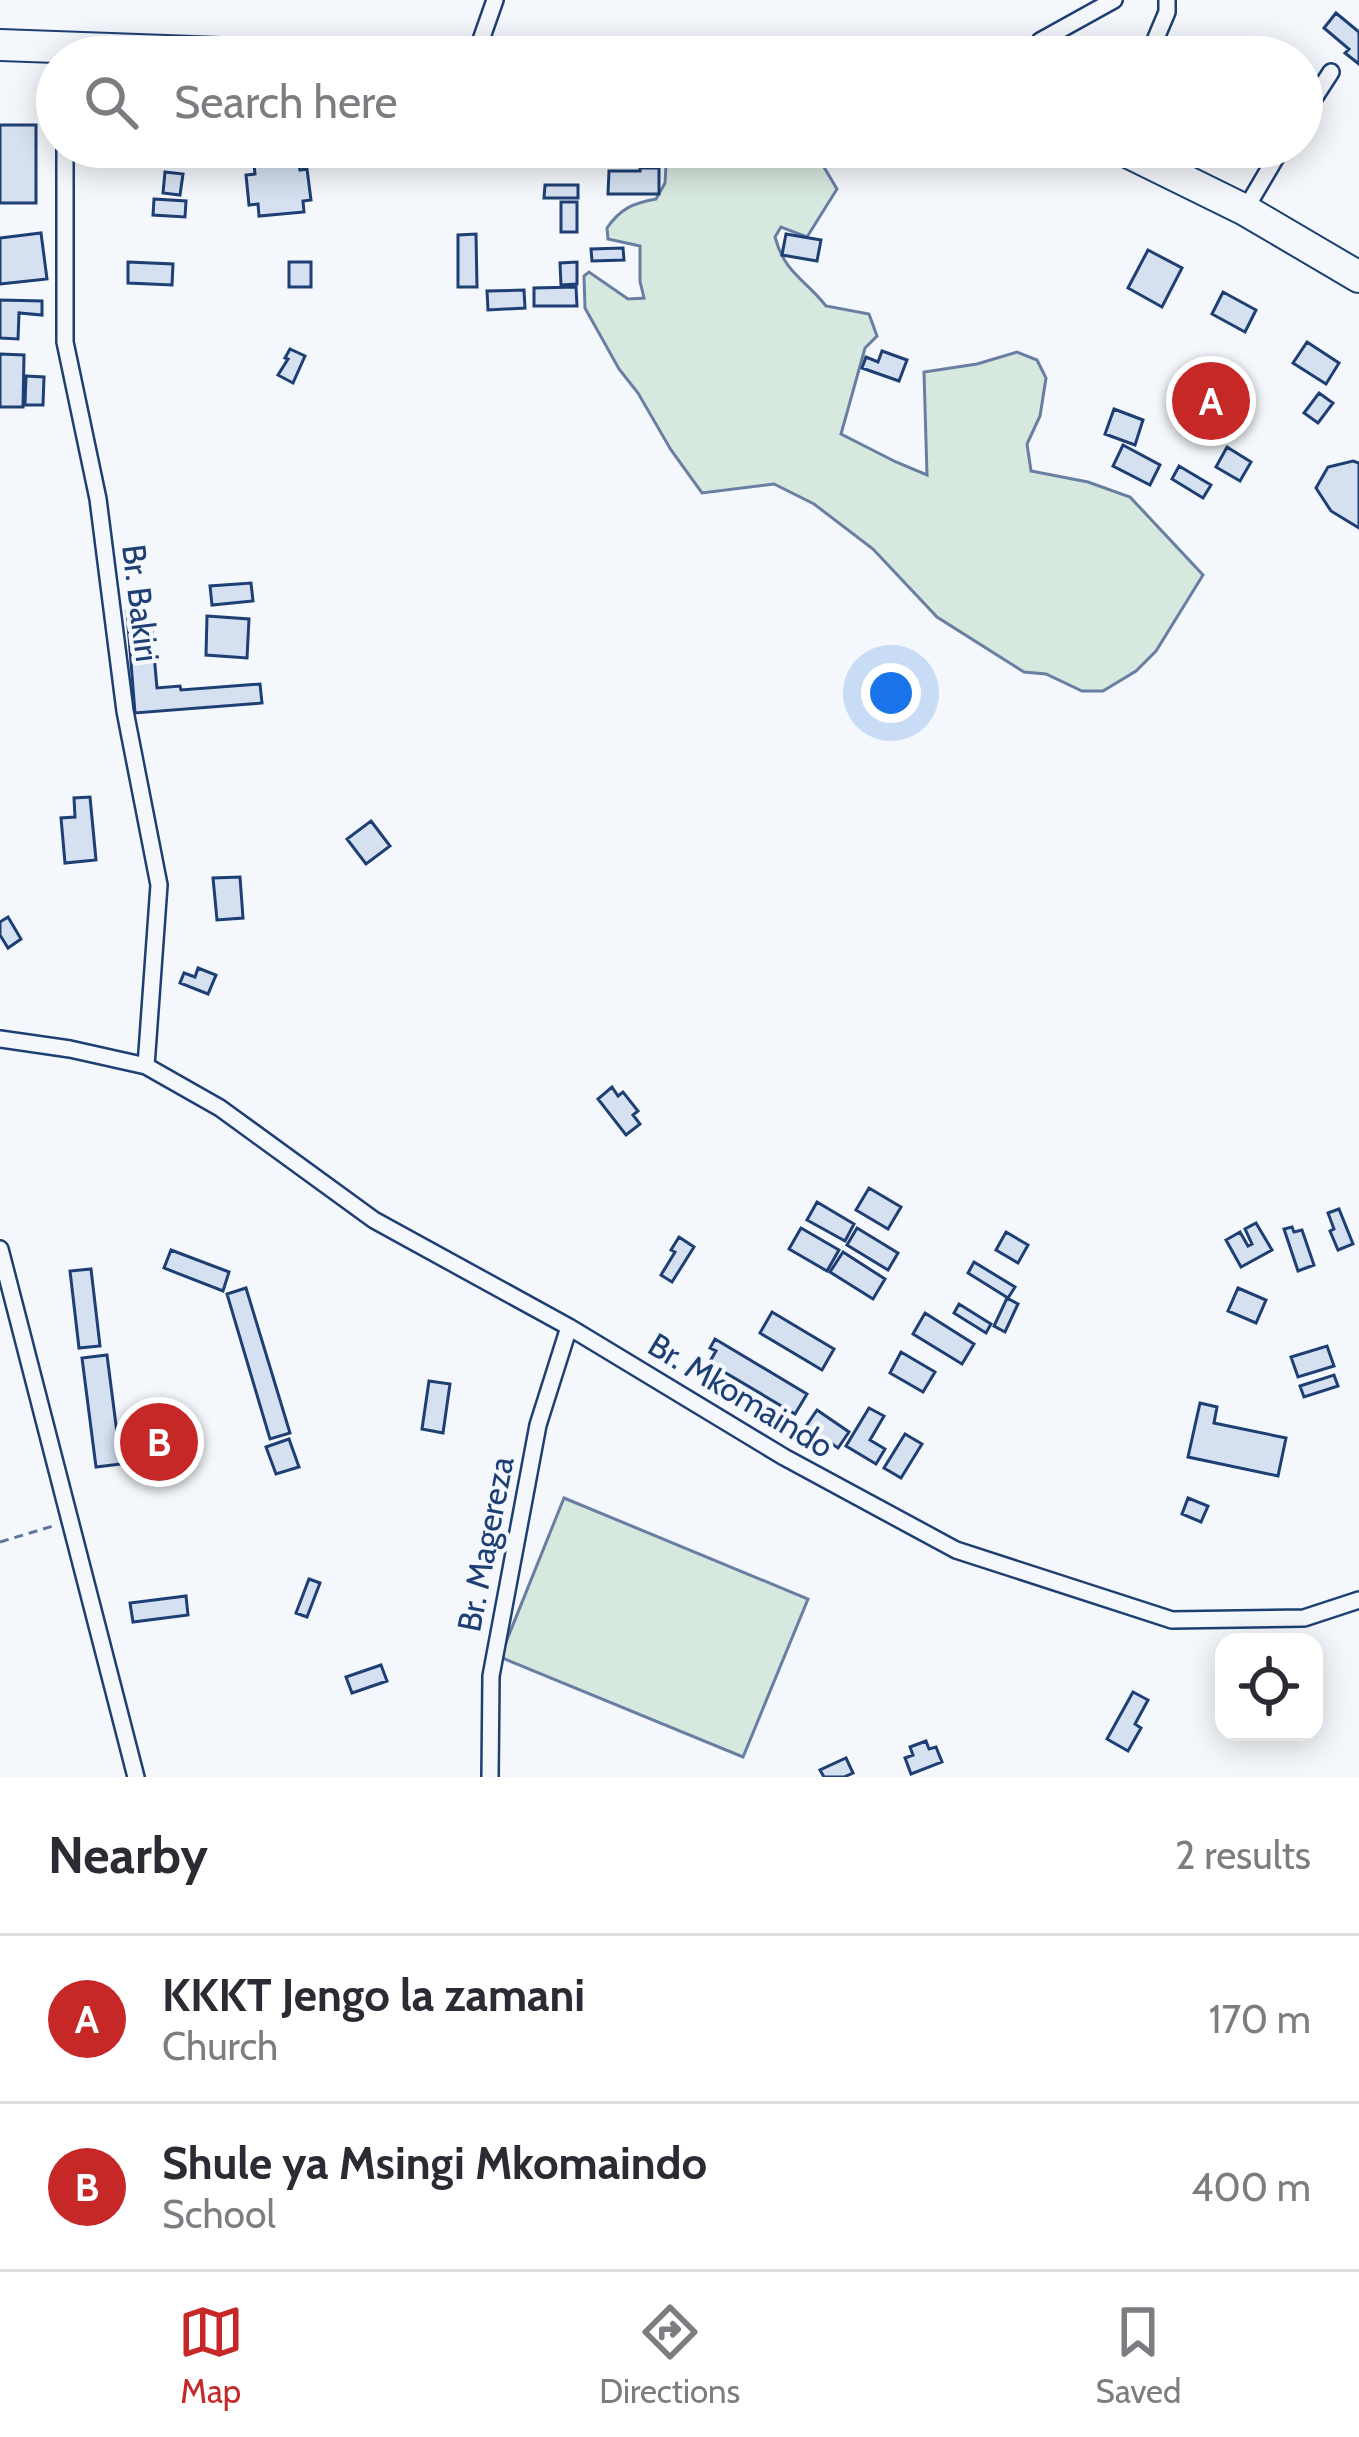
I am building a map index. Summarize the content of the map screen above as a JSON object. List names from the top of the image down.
{
  "streets": {
    "street": ["Br. Bakiri", "Br. Mkomaindo", "Br. Magereza"]
  },
  "crossings": [
    ["Br. Bakiri", "Br. Mkomaindo"],
    ["Br. Mkomaindo", "Br. Magereza"]
  ],
  "page": {
    "search": "Search here",
    "pins": ["A", "B"],
    "heading": ["Nearby", "2 results"],
    "list": [
      {
        "mark": "A",
        "name": "KKKT Jengo la zamani",
        "note": "Church",
        "value": "170 m"
      },
      {
        "mark": "B",
        "name": "Shule ya Msingi Mkomaindo",
        "note": "School",
        "value": "400 m"
      }
    ],
    "nav": ["Map", "Directions", "Saved"]
  }
}
